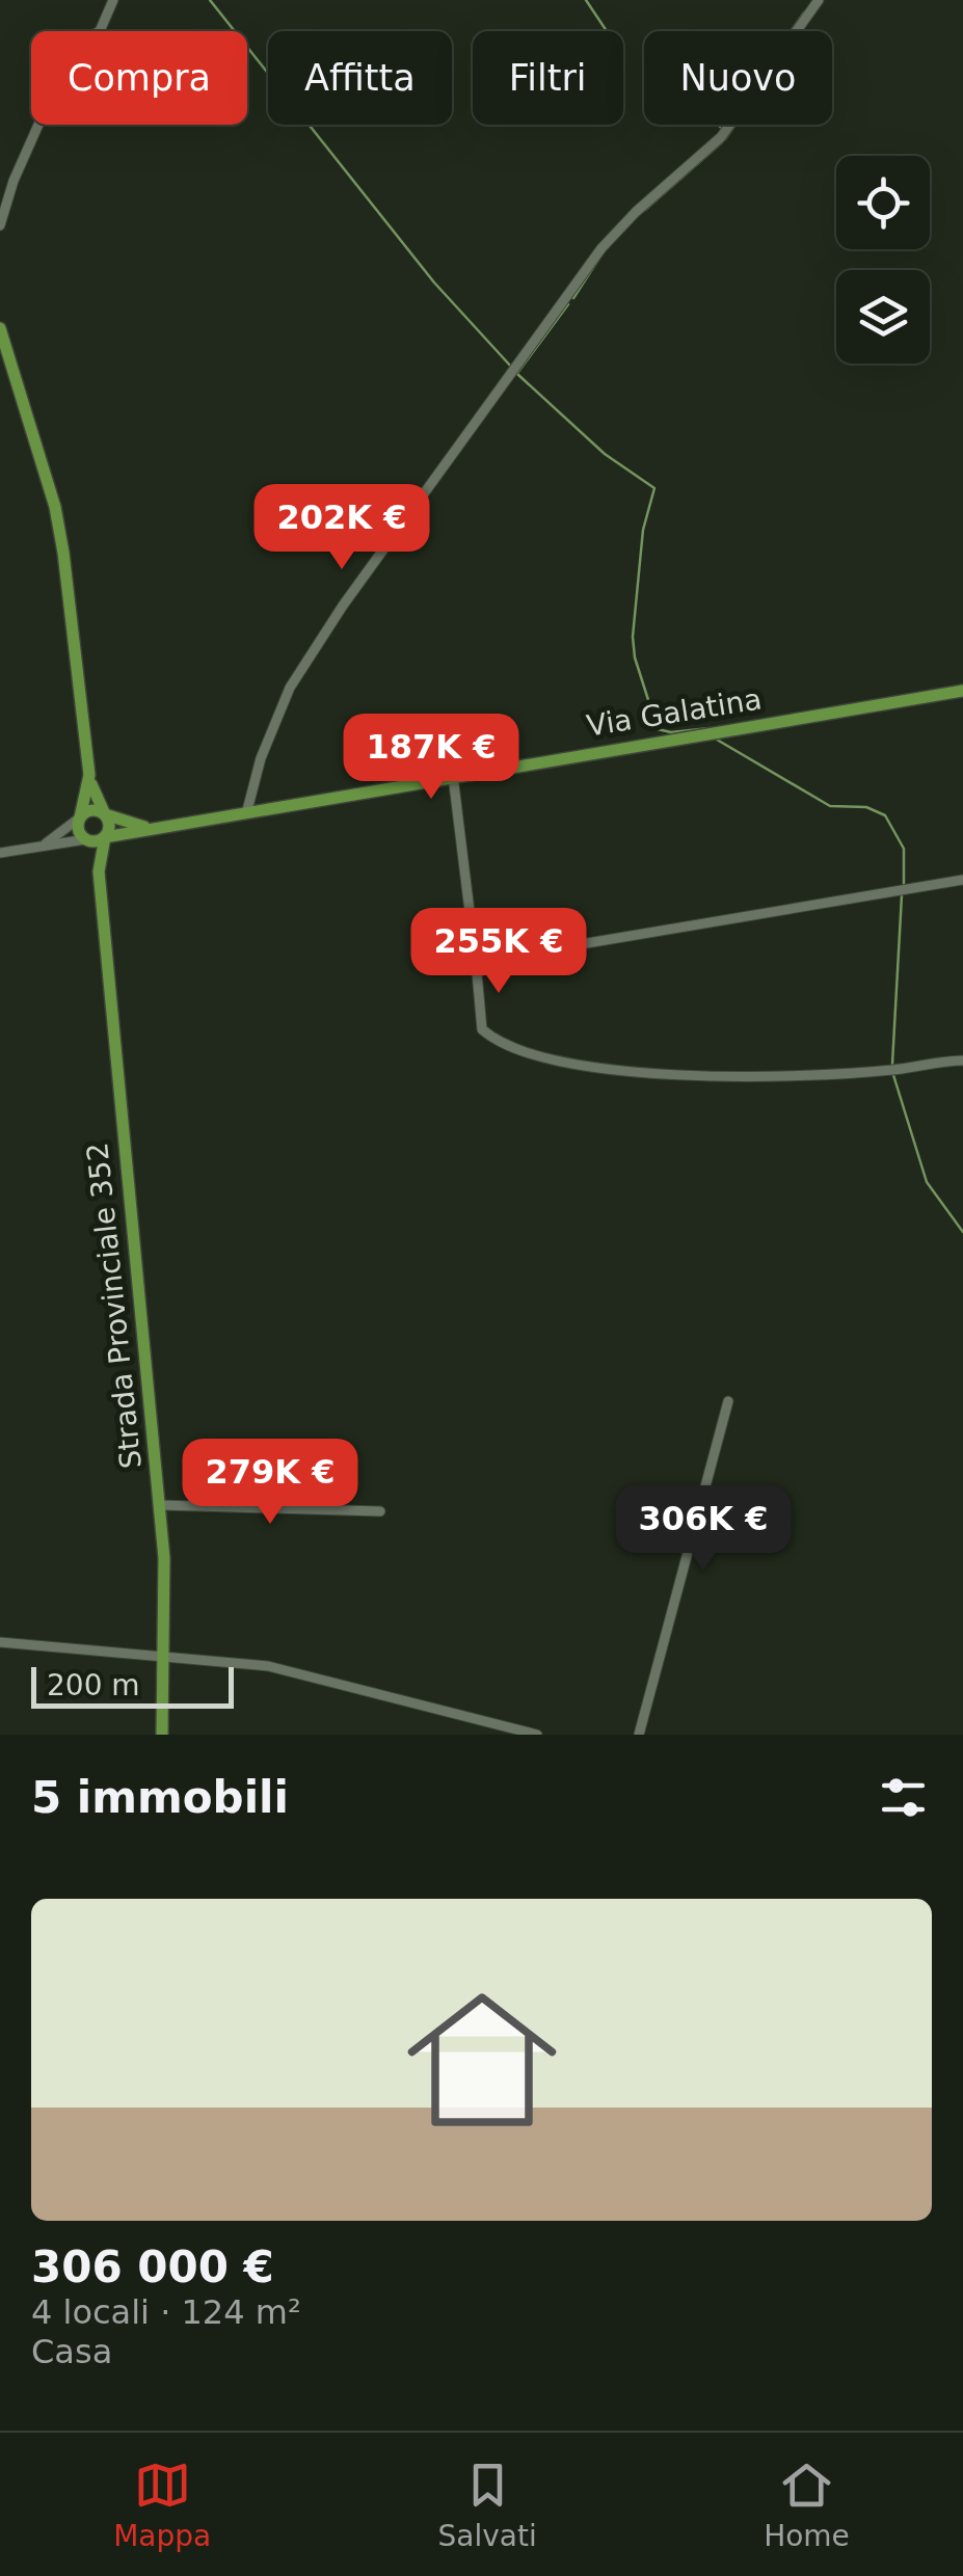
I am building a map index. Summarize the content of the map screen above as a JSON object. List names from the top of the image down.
{
  "streets": {
    "main road": ["Via Galatina", "Strada Provinciale 352"]
  },
  "crossings": [
    ["Via Galatina", "Strada Provinciale 352"]
  ],
  "scale_bar": "200 m",
  "page": {
    "chip": [
      "Compra",
      "Affitta",
      "Filtri",
      "Nuovo"
    ],
    "price": [
      "202K €",
      "187K €",
      "255K €",
      "279K €",
      "306K €"
    ],
    "scale": "200 m",
    "heading": "5 immobili",
    "list": [
      {
        "name": "306 000 €",
        "note": "4 locali · 124 m² · Casa"
      }
    ],
    "tabs": ["Mappa", "Salvati", "Home"]
  }
}
